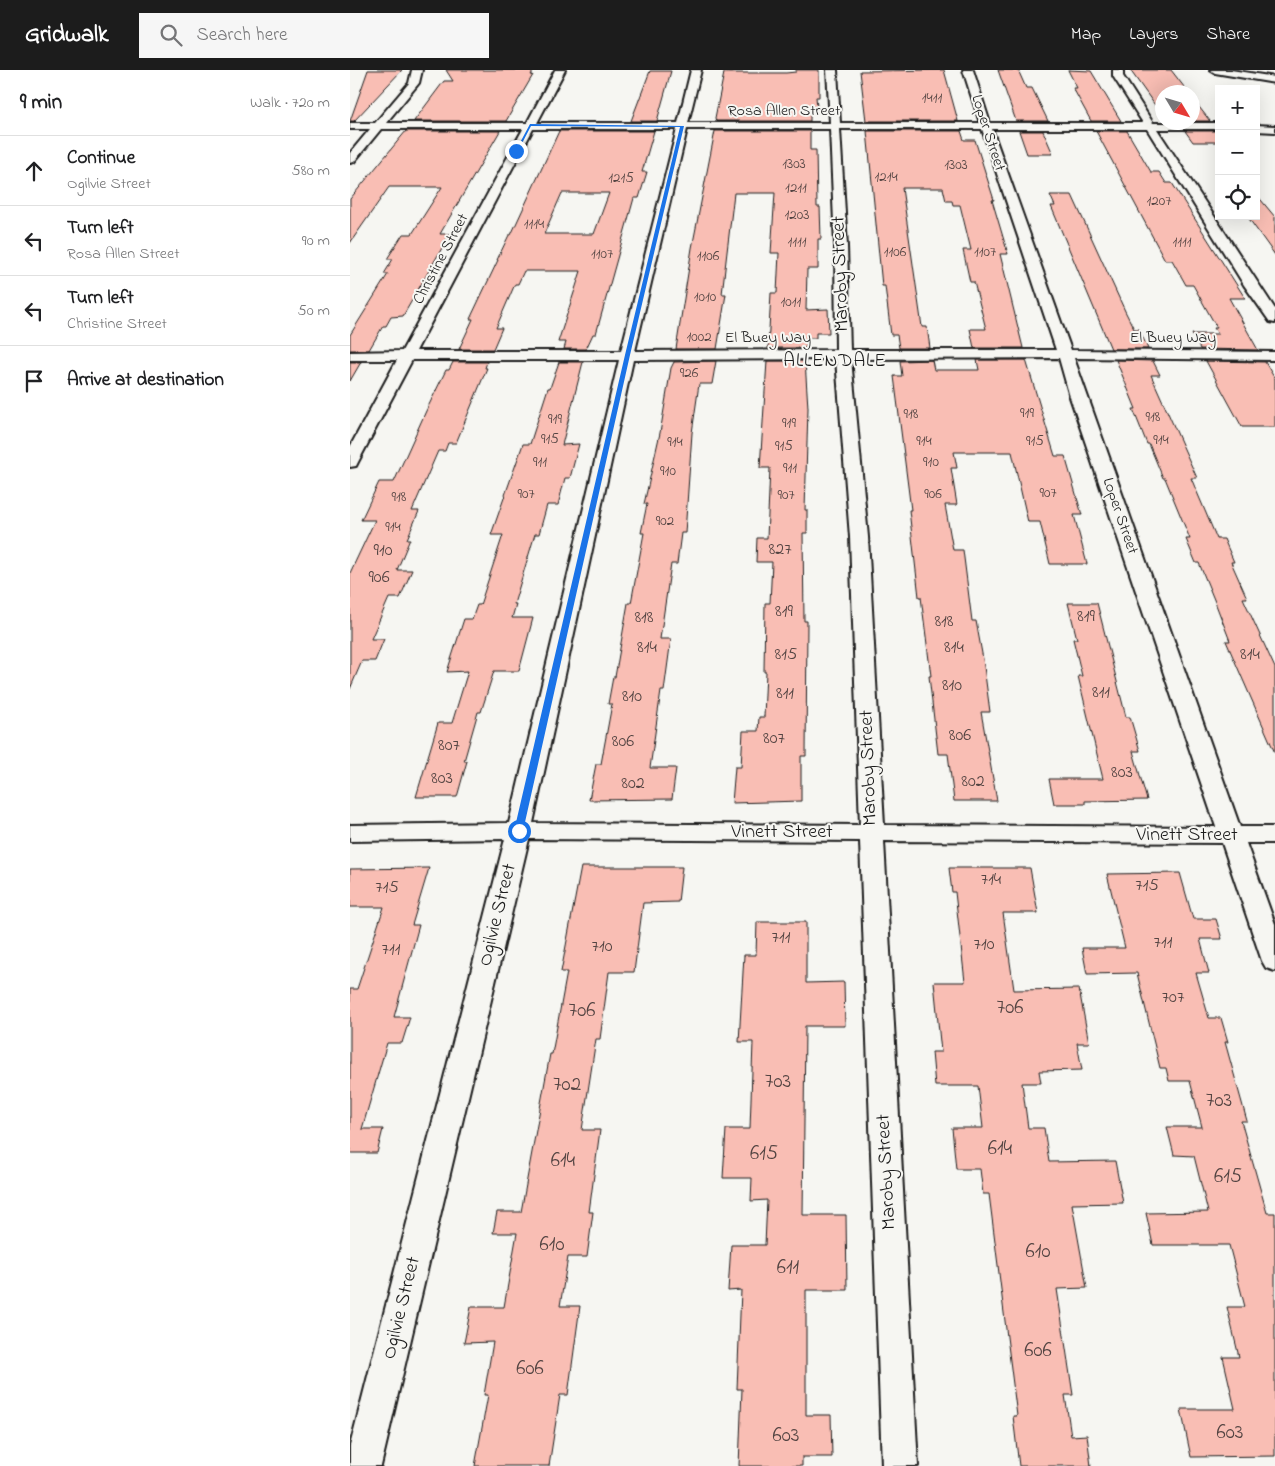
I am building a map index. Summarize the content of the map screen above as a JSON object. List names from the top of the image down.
{
  "streets": {
    "street": [
      "Rosa Allen Street",
      "Loper Street",
      "Christine Street",
      "Maroby Street",
      "El Buey Way",
      "Vinett Street",
      "Ogilvie Street"
    ]
  },
  "crossings": [
    ["Rosa Allen Street", "Loper Street"],
    ["Rosa Allen Street", "Christine Street"],
    ["Rosa Allen Street", "Maroby Street"],
    ["Rosa Allen Street", "Ogilvie Street"],
    ["Loper Street", "El Buey Way"],
    ["Loper Street", "Vinett Street"],
    ["Christine Street", "El Buey Way"],
    ["Maroby Street", "El Buey Way"],
    ["Maroby Street", "Vinett Street"],
    ["El Buey Way", "Ogilvie Street"],
    ["Vinett Street", "Ogilvie Street"]
  ],
  "districts": ["ALLENDALE"],
  "house_numbers": [
    "1411",
    "1303",
    "1303",
    "1214",
    "1215",
    "1211",
    "1207",
    "1203",
    "1114",
    "1111",
    "1111",
    "1106",
    "1107",
    "1107",
    "1106",
    "1010",
    "1011",
    "1002",
    "926",
    "919",
    "918",
    "918",
    "919",
    "919",
    "915",
    "914",
    "914",
    "915",
    "914",
    "915",
    "911",
    "910",
    "911",
    "910",
    "907",
    "907",
    "906",
    "907",
    "918",
    "902",
    "914",
    "827",
    "910",
    "906",
    "819",
    "819",
    "818",
    "818",
    "814",
    "814",
    "815",
    "814",
    "810",
    "811",
    "811",
    "810",
    "806",
    "807",
    "806",
    "807",
    "803",
    "803",
    "802",
    "802",
    "714",
    "715",
    "715",
    "711",
    "711",
    "710",
    "710",
    "711",
    "707",
    "706",
    "706",
    "703",
    "702",
    "703",
    "614",
    "615",
    "614",
    "615",
    "610",
    "610",
    "611",
    "606",
    "606",
    "603",
    "603"
  ],
  "north": "bottom right",
  "page": {
    "header": "Gridwalk",
    "search": "Search here",
    "nav": ["Map", "Layers", "Share"],
    "heading": ["9 min", "Walk · 720 m"],
    "map_buttons": ["+", "−"],
    "list": [
      ["Continue", "Ogilvie Street", "580 m"],
      ["Turn left", "Rosa Allen Street", "90 m"],
      ["Turn left", "Christine Street", "50 m"],
      "Arrive at destination"
    ]
  }
}
